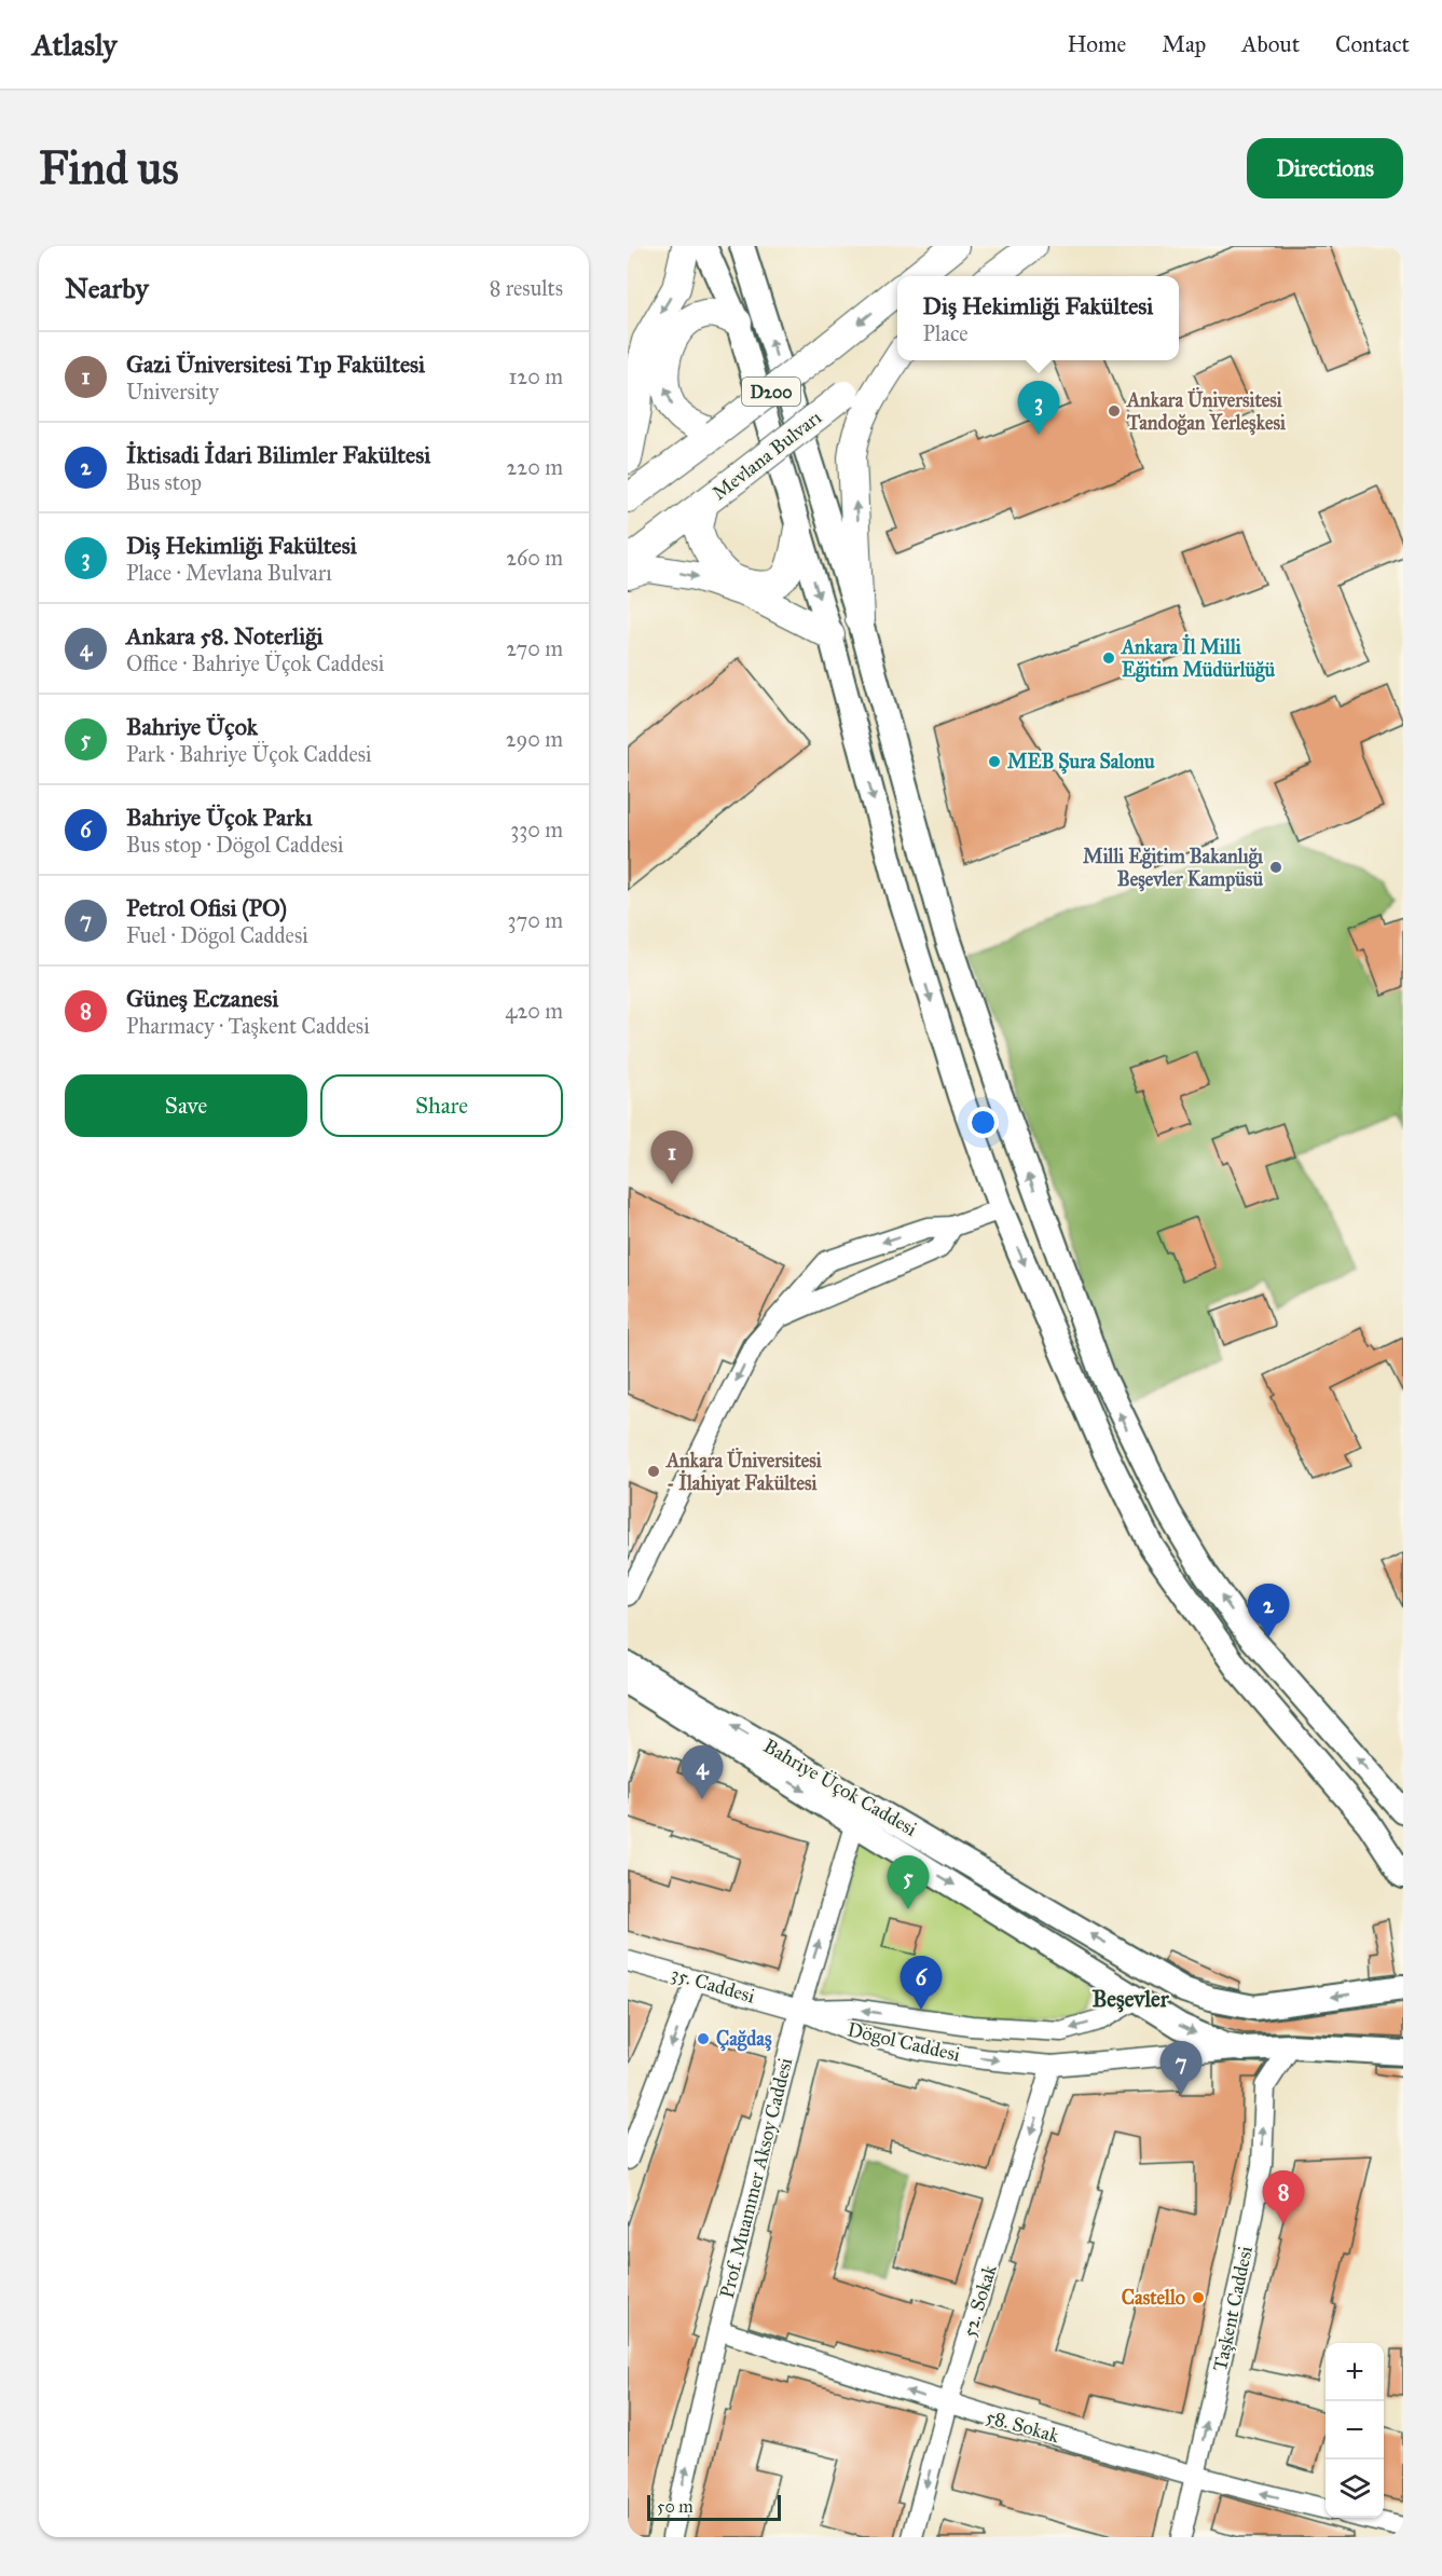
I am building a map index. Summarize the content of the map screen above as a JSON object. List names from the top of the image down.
{
  "streets": {
    "highway": ["D200", "Mevlana Bulvarı"],
    "main road": ["Bahriye Üçok Caddesi", "Dögol Caddesi"],
    "street": [
      "35. Caddesi",
      "Prof. Muammer Aksoy Caddesi",
      "52. Sokak",
      "Taşkent Caddesi",
      "58. Sokak"
    ]
  },
  "crossings": [
    ["Bahriye Üçok Caddesi", "Dögol Caddesi"],
    ["Bahriye Üçok Caddesi", "Prof. Muammer Aksoy Caddesi"],
    ["35. Caddesi", "Dögol Caddesi"],
    ["35. Caddesi", "Prof. Muammer Aksoy Caddesi"],
    ["Dögol Caddesi", "Prof. Muammer Aksoy Caddesi"],
    ["Dögol Caddesi", "52. Sokak"],
    ["Dögol Caddesi", "Taşkent Caddesi"],
    ["Prof. Muammer Aksoy Caddesi", "58. Sokak"],
    ["52. Sokak", "58. Sokak"],
    ["Taşkent Caddesi", "58. Sokak"]
  ],
  "one_way": [
    "Prof. Muammer Aksoy Caddesi",
    "52. Sokak",
    "Taşkent Caddesi",
    "58. Sokak"
  ],
  "districts": ["Beşevler"],
  "places": [
    "Ankara Üniversitesi Tandoğan Yerleşkesi",
    "Ankara İl Milli Eğitim Müdürlüğü",
    "MEB Şura Salonu",
    "Milli Eğitim Bakanlığı Beşevler Kampüsü",
    "Ankara Üniversitesi - İlahiyat Fakültesi",
    "Çağdaş",
    "Castello"
  ],
  "scale_bar": "50 m",
  "page": {
    "header": "Atlasly",
    "nav": [
      "Home",
      "Map",
      "About",
      "Contact"
    ],
    "buttons": [
      "Directions",
      ["Save", "Share"]
    ],
    "title": "Find us",
    "heading": ["Nearby", "8 results"],
    "popup": ["Diş Hekimliği Fakültesi", "Place"],
    "list": [
      {
        "mark": "1",
        "name": "Gazi Üniversitesi Tıp Fakültesi",
        "note": "University",
        "value": "120 m"
      },
      {
        "mark": "2",
        "name": "İktisadi İdari Bilimler Fakültesi",
        "note": "Bus stop",
        "value": "220 m"
      },
      {
        "mark": "3",
        "name": "Diş Hekimliği Fakültesi",
        "note": "Place · Mevlana Bulvarı",
        "value": "260 m"
      },
      {
        "mark": "4",
        "name": "Ankara 58. Noterliği",
        "note": "Office · Bahriye Üçok Caddesi",
        "value": "270 m"
      },
      {
        "mark": "5",
        "name": "Bahriye Üçok",
        "note": "Park · Bahriye Üçok Caddesi",
        "value": "290 m"
      },
      {
        "mark": "6",
        "name": "Bahriye Üçok Parkı",
        "note": "Bus stop · Dögol Caddesi",
        "value": "330 m"
      },
      {
        "mark": "7",
        "name": "Petrol Ofisi (PO)",
        "note": "Fuel · Dögol Caddesi",
        "value": "370 m"
      },
      {
        "mark": "8",
        "name": "Güneş Eczanesi",
        "note": "Pharmacy · Taşkent Caddesi",
        "value": "420 m"
      }
    ],
    "pins": [
      "3",
      "1",
      "2",
      "4",
      "5",
      "6",
      "7",
      "8"
    ],
    "map_buttons": ["+", "−"],
    "scale": "50 m"
  }
}
